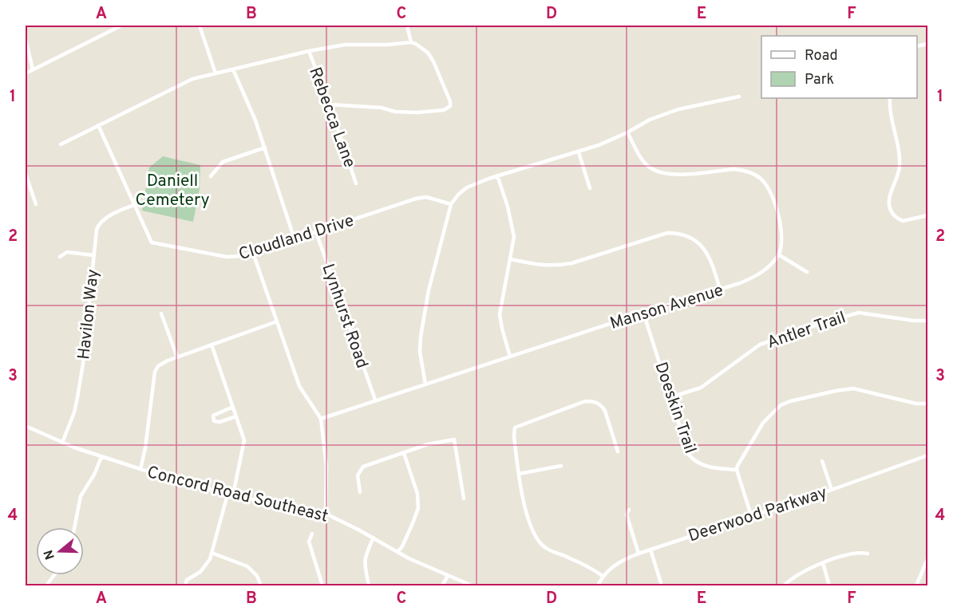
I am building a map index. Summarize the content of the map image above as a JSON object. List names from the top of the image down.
{
  "streets": {
    "street": [
      "Rebecca Lane",
      "Cloudland Drive",
      "Manson Avenue",
      "Havilon Way",
      "Lynhurst Road",
      "Antler Trail",
      "Doeskin Trail",
      "Concord Road Southeast",
      "Deerwood Parkway"
    ]
  },
  "crossings": [
    ["Cloudland Drive", "Havilon Way"],
    ["Cloudland Drive", "Lynhurst Road"],
    ["Manson Avenue", "Lynhurst Road"],
    ["Manson Avenue", "Doeskin Trail"],
    ["Havilon Way", "Concord Road Southeast"],
    ["Antler Trail", "Doeskin Trail"]
  ],
  "parks": ["Daniell Cemetery"],
  "legend": ["Road", "Park"],
  "north": "left",
  "grid": {
    "columns": [
      "A",
      "B",
      "C",
      "D",
      "E",
      "F"
    ],
    "rows": [
      "1",
      "2",
      "3",
      "4"
    ]
  }
}
